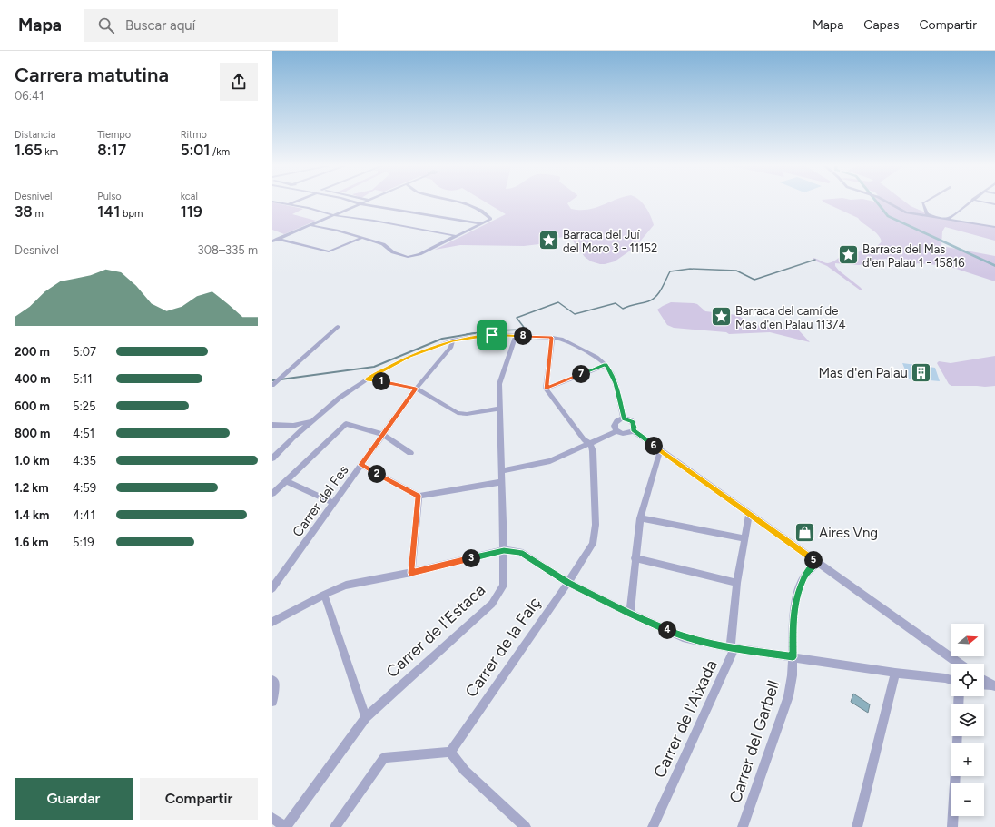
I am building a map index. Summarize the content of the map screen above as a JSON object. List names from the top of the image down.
{
  "streets": {
    "street": [
      "Carrer del Fes",
      "Carrer de l'Estaca",
      "Carrer de la Falç",
      "Carrer de l'Aixada",
      "Carrer del Garbell"
    ]
  },
  "places": {
    "place": ["Barraca del Juí del Moro 3 - 11152", "Barraca del Mas d'en Palau 1 - 15816", "Barraca del camí de Mas d'en Palau 11374"],
    "building": ["Mas d'en Palau"],
    "shop": ["Aires Vng"]
  },
  "north": "right",
  "page": {
    "header": "Mapa",
    "search": "Buscar aquí",
    "nav": ["Mapa", "Capas", "Compartir"],
    "heading": ["Carrera matutina", "06:41"],
    "stats": [
      ["Distancia", "1.65 km"],
      ["Tiempo", "8:17"],
      ["Ritmo", "5:01 /km"],
      ["Desnivel", "38 m"],
      ["Pulso", "141 bpm"],
      ["kcal", "119"]
    ],
    "chart": ["Desnivel", "308–335 m"],
    "pins": [
      "8",
      "7",
      "1",
      "6",
      "2",
      "3",
      "5",
      "4"
    ],
    "list": [
      {
        "name": "200 m",
        "note": "5:07"
      },
      {
        "name": "400 m",
        "note": "5:11"
      },
      {
        "name": "600 m",
        "note": "5:25"
      },
      {
        "name": "800 m",
        "note": "4:51"
      },
      {
        "name": "1.0 km",
        "note": "4:35"
      },
      {
        "name": "1.2 km",
        "note": "4:59"
      },
      {
        "name": "1.4 km",
        "note": "4:41"
      },
      {
        "name": "1.6 km",
        "note": "5:19"
      }
    ],
    "map_buttons": ["+", "−"],
    "buttons": ["Guardar", "Compartir"]
  }
}
